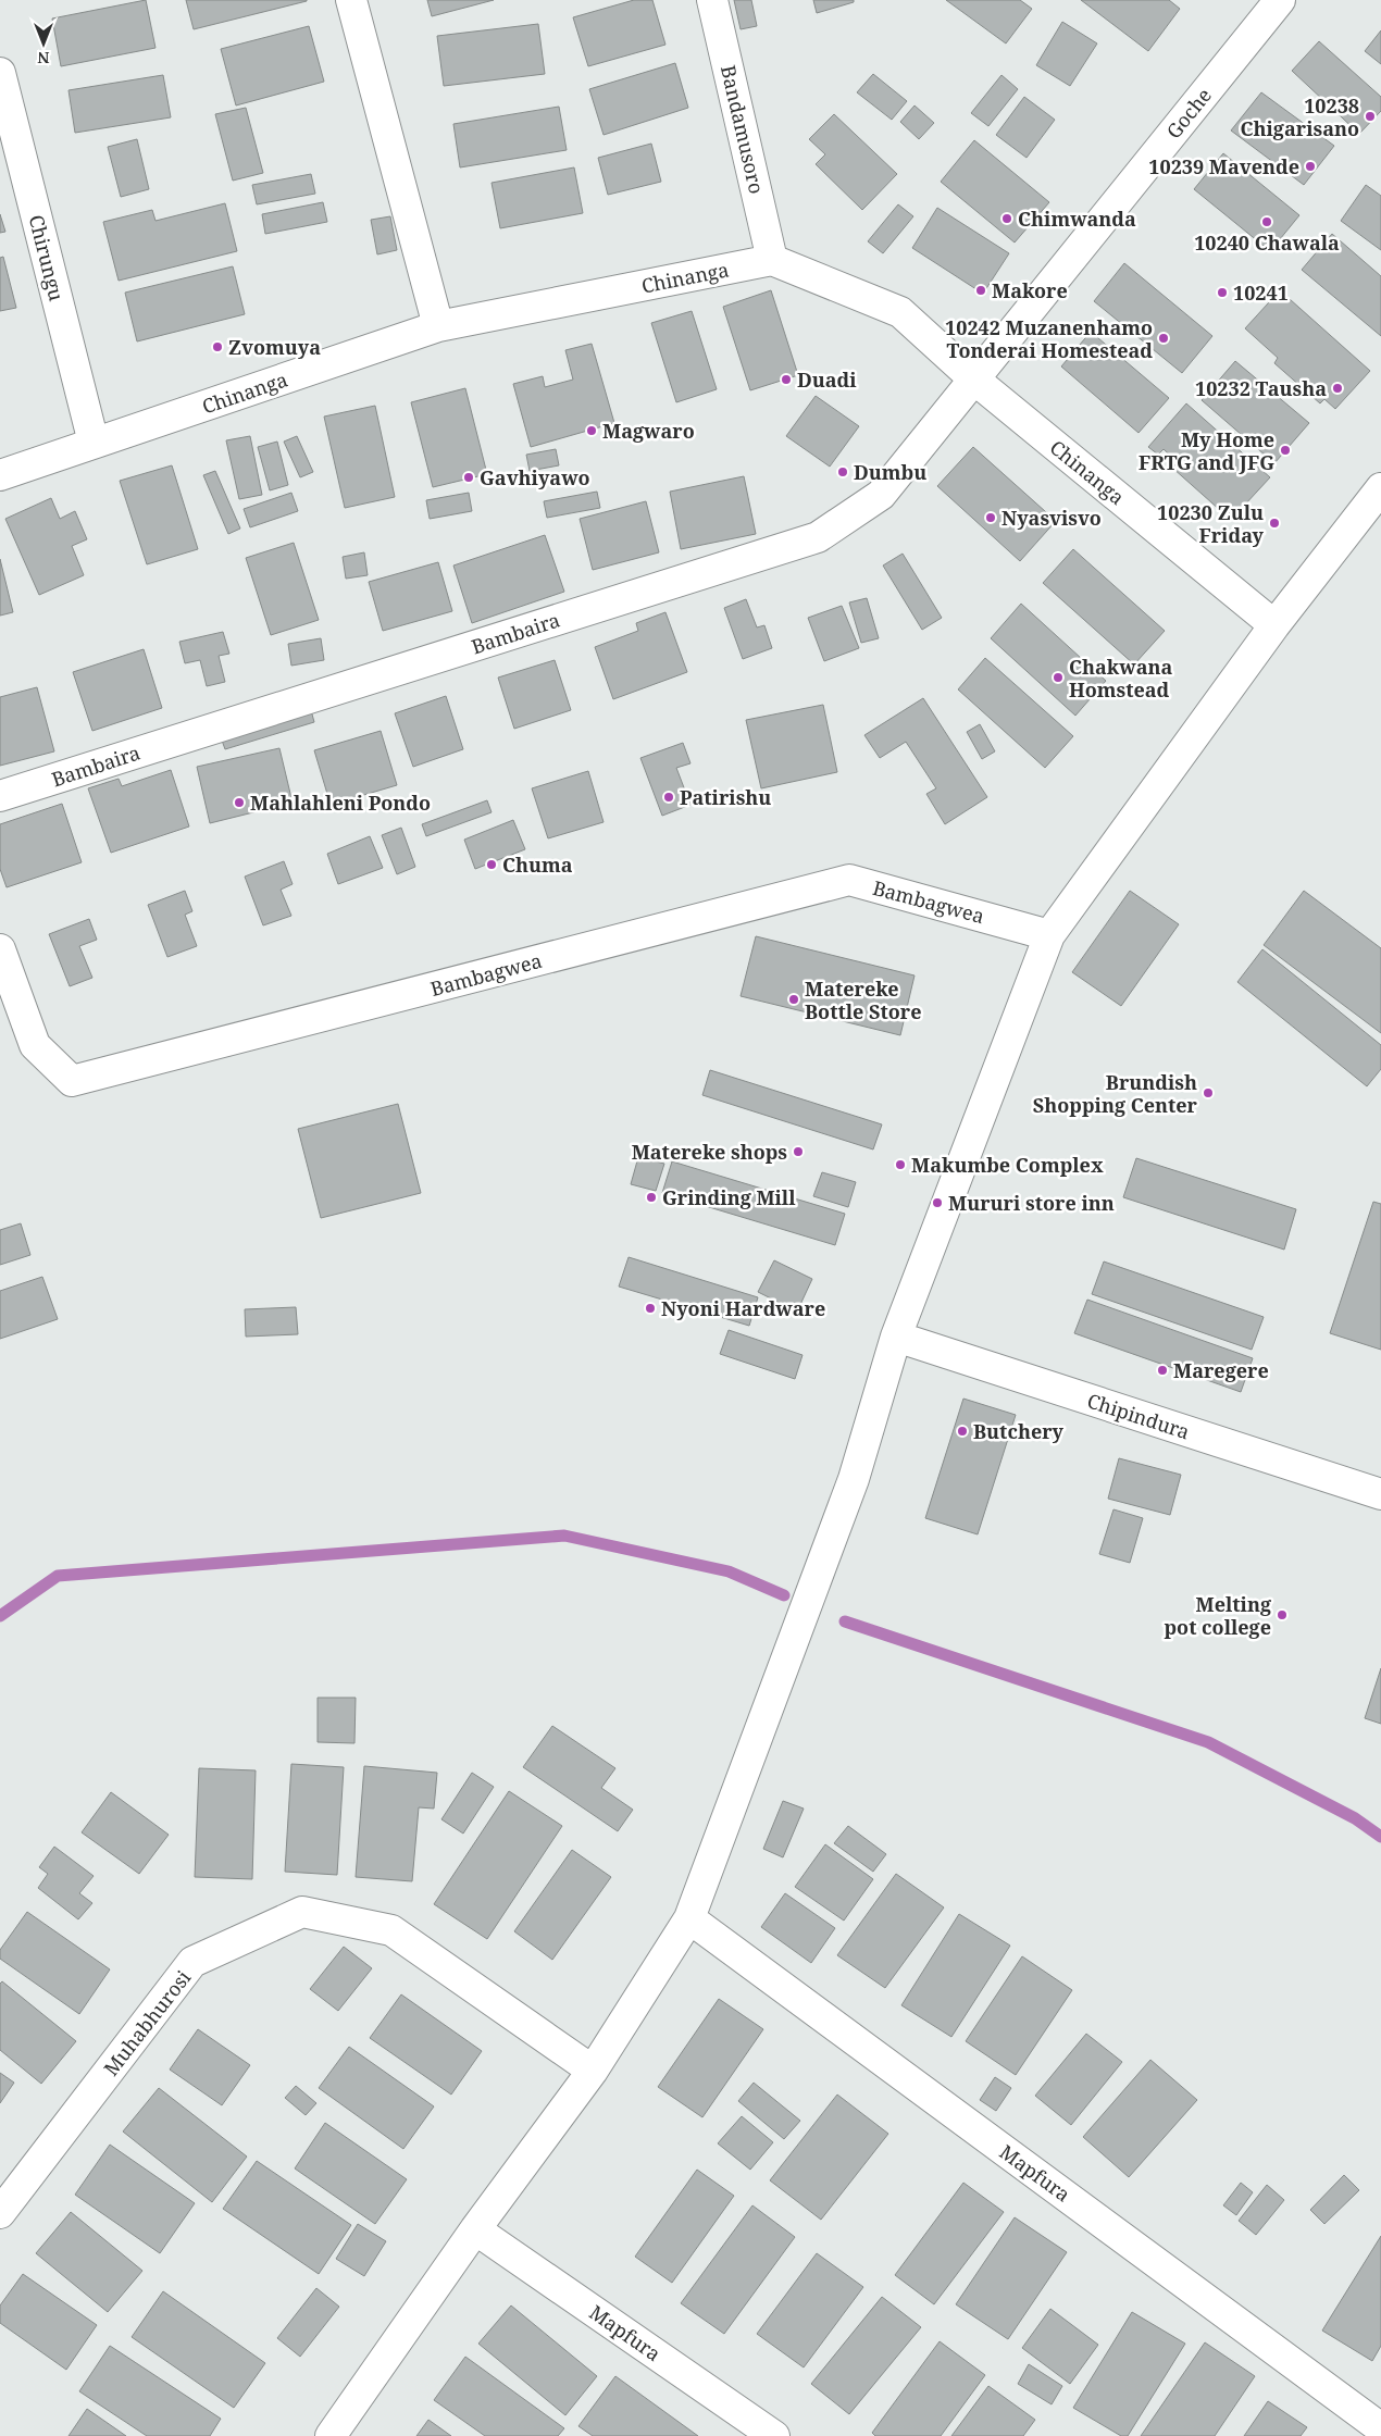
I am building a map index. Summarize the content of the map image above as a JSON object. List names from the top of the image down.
{
  "streets": {
    "street": [
      "Goche",
      "Bandamusoro",
      "Chirungu",
      "Chinanga",
      "Bambaira",
      "Bambagwea",
      "Chipindura",
      "Muhabhurosi",
      "Mapfura"
    ]
  },
  "crossings": [
    ["Goche", "Chinanga"],
    ["Goche", "Bambaira"],
    ["Bandamusoro", "Chinanga"],
    ["Chirungu", "Chinanga"],
    ["Chinanga", "Bambaira"]
  ],
  "places": [
    "10238 Chigarisano",
    "10239 Mavende",
    "Chimwanda",
    "10240 Chawala",
    "Makore",
    "10241",
    "10242 Muzanenhamo Tonderai Homestead",
    "Zvomuya",
    "Duadi",
    "10232 Tausha",
    "Magwaro",
    "My Home FRTG and JFG",
    "Dumbu",
    "Gavhiyawo",
    "Nyasvisvo",
    "10230 Zulu Friday",
    "Chakwana Homstead",
    "Patirishu",
    "Mahlahleni Pondo",
    "Chuma",
    "Matereke Bottle Store",
    "Brundish Shopping Center",
    "Matereke shops",
    "Makumbe Complex",
    "Grinding Mill",
    "Mururi store inn",
    "Nyoni Hardware",
    "Maregere",
    "Butchery",
    "Melting pot college"
  ],
  "north": "bottom"
}
